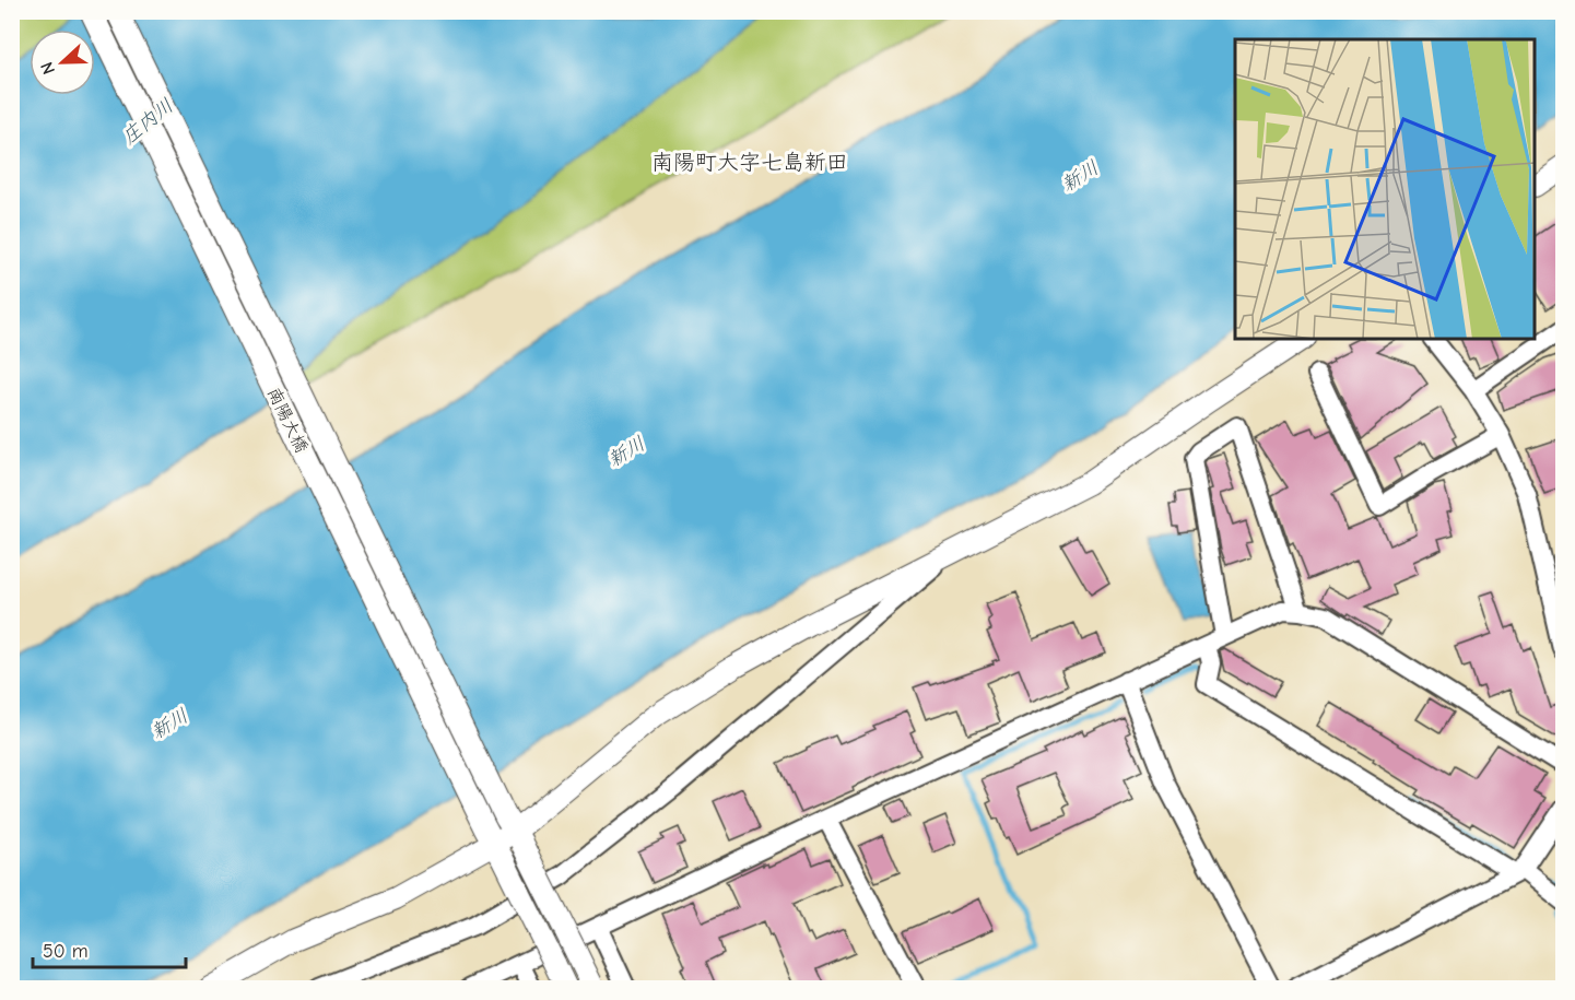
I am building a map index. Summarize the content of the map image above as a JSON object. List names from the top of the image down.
{
  "streets": {
    "street": ["南陽大橋"]
  },
  "districts": ["南陽町大字七島新田"],
  "water": ["庄内川", "新川"],
  "scale_bar": "50 m",
  "north": "left"
}
